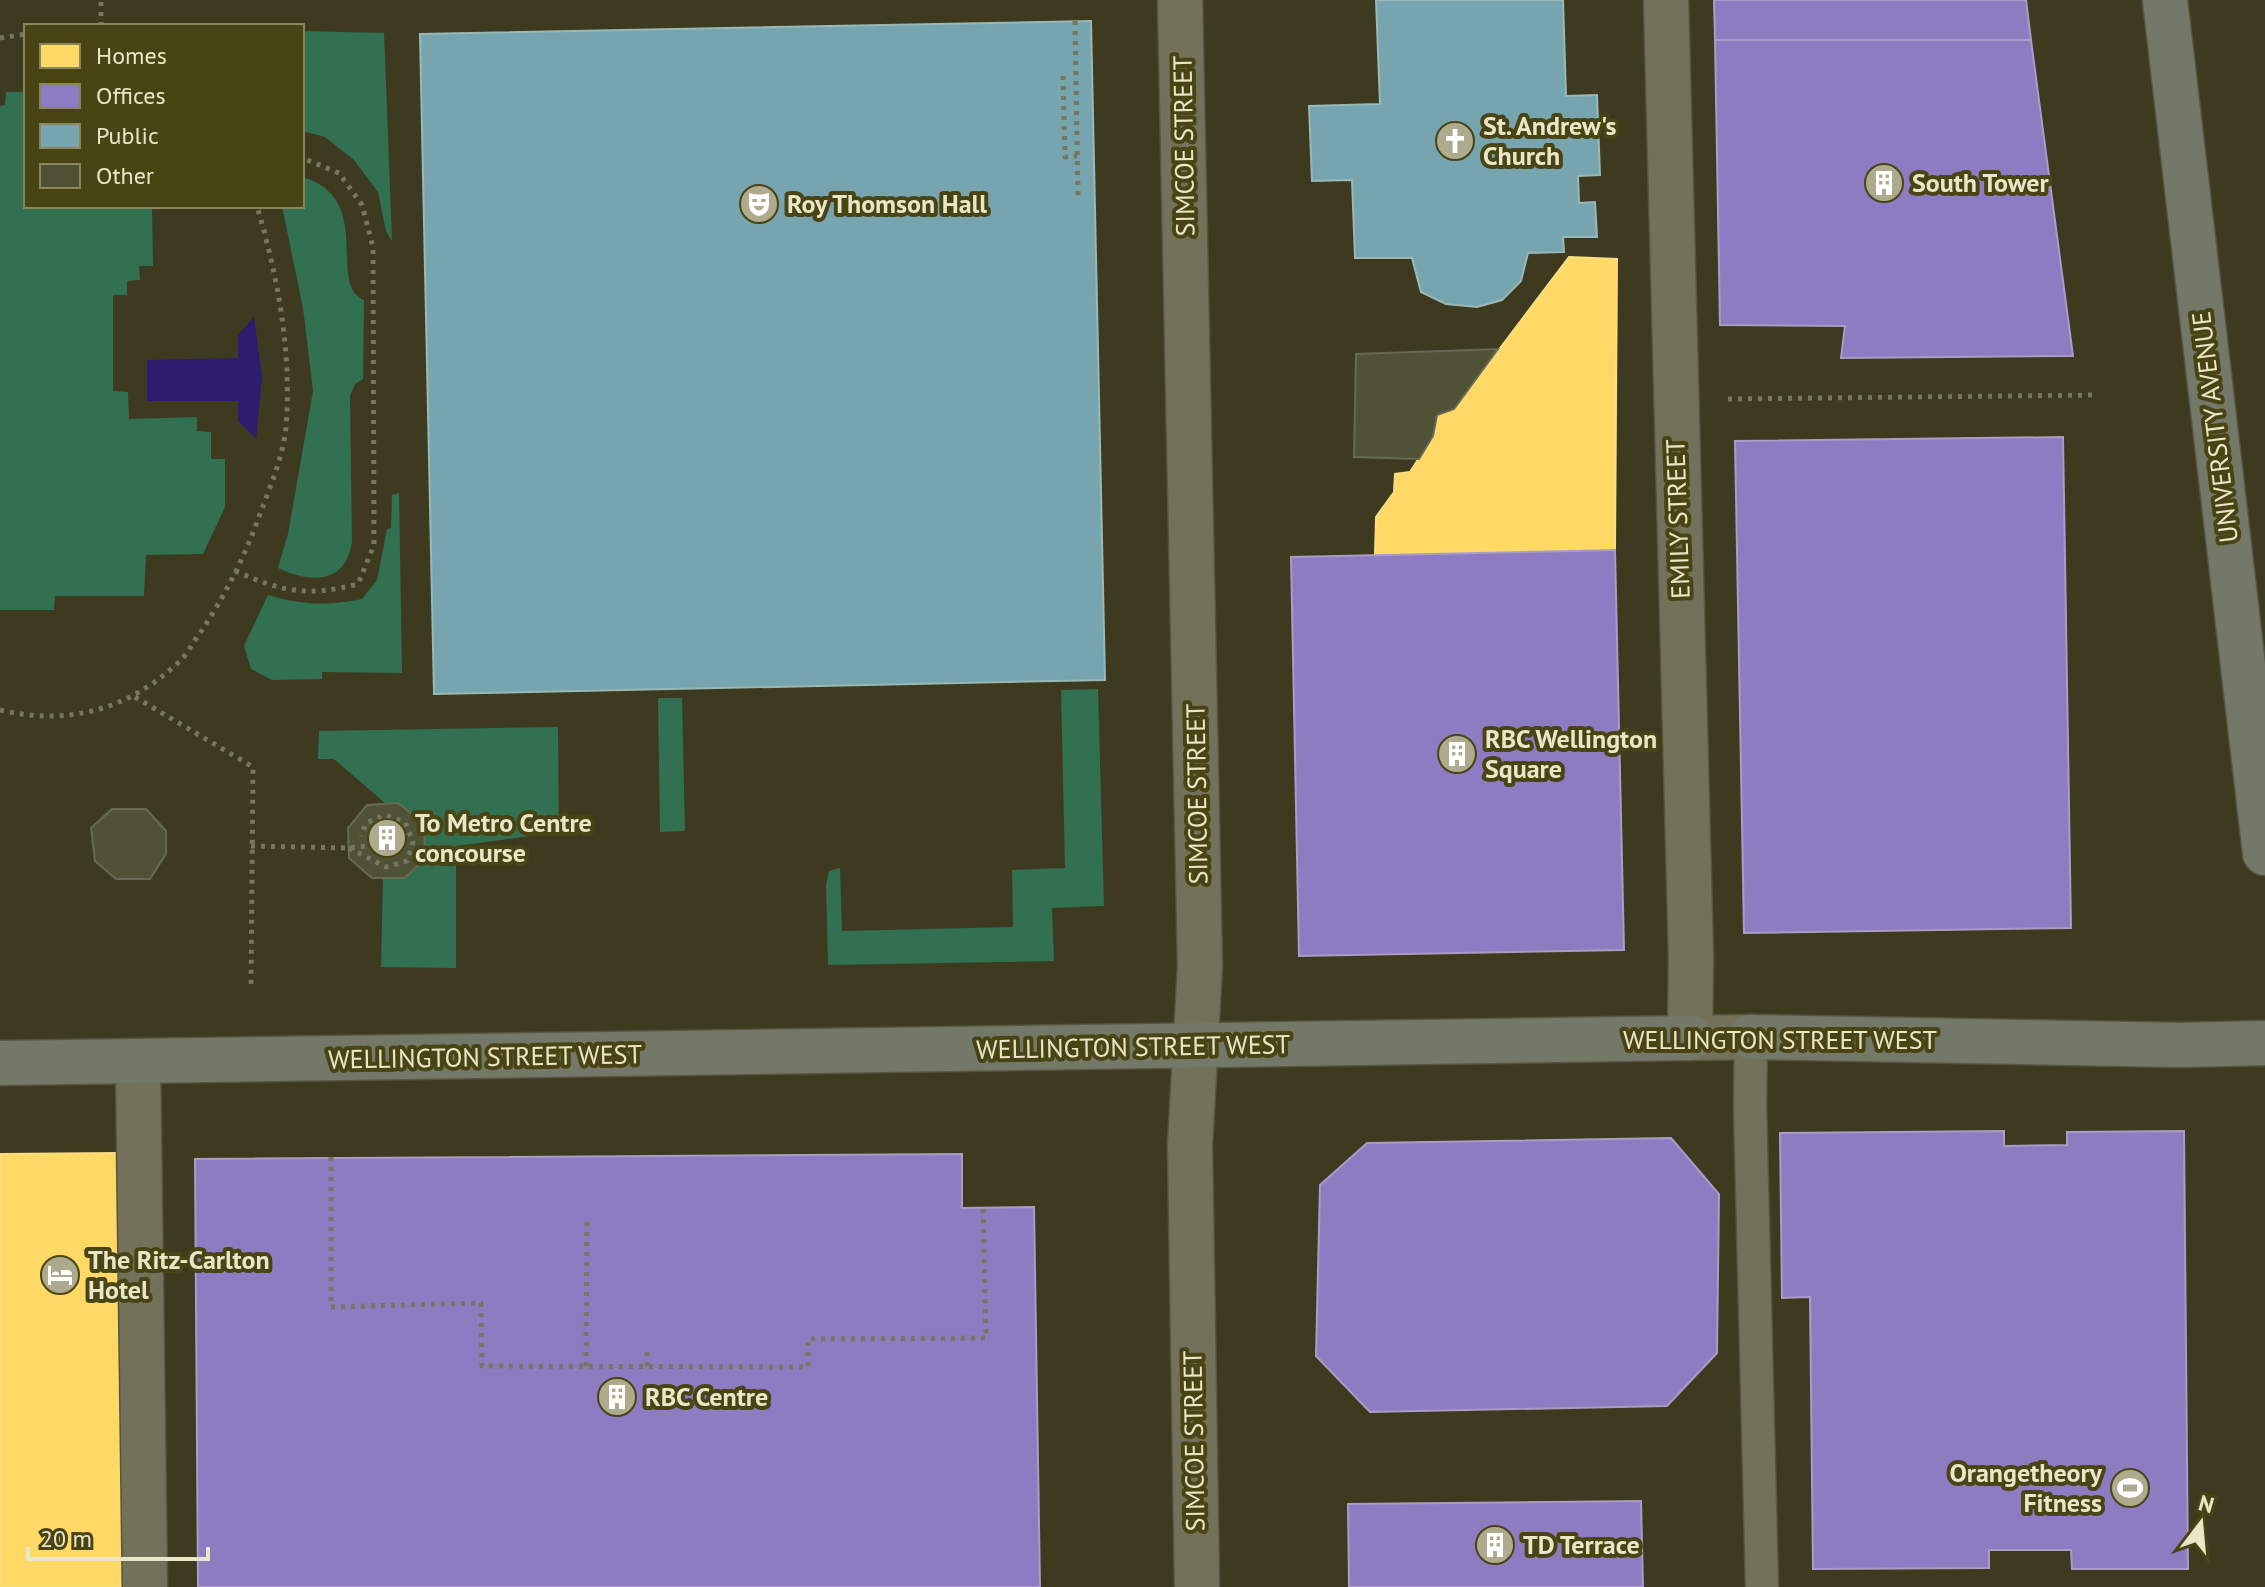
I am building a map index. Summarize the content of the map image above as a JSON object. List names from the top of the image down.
{
  "streets": {
    "main road": ["UNIVERSITY AVENUE", "WELLINGTON STREET WEST"],
    "street": ["SIMCOE STREET", "EMILY STREET"]
  },
  "crossings": [
    ["SIMCOE STREET", "WELLINGTON STREET WEST"],
    ["EMILY STREET", "WELLINGTON STREET WEST"]
  ],
  "places": {
    "church": ["St. Andrew's Church"],
    "building": [
      "South Tower",
      "RBC Wellington Square",
      "To Metro Centre concourse",
      "RBC Centre",
      "TD Terrace"
    ],
    "theatre": ["Roy Thomson Hall"],
    "hotel": ["The Ritz-Carlton Hotel"],
    "sports": ["Orangetheory Fitness"]
  },
  "legend": [
    "Homes",
    "Offices",
    "Public",
    "Other"
  ],
  "scale_bar": "20 m",
  "north": "top"
}
